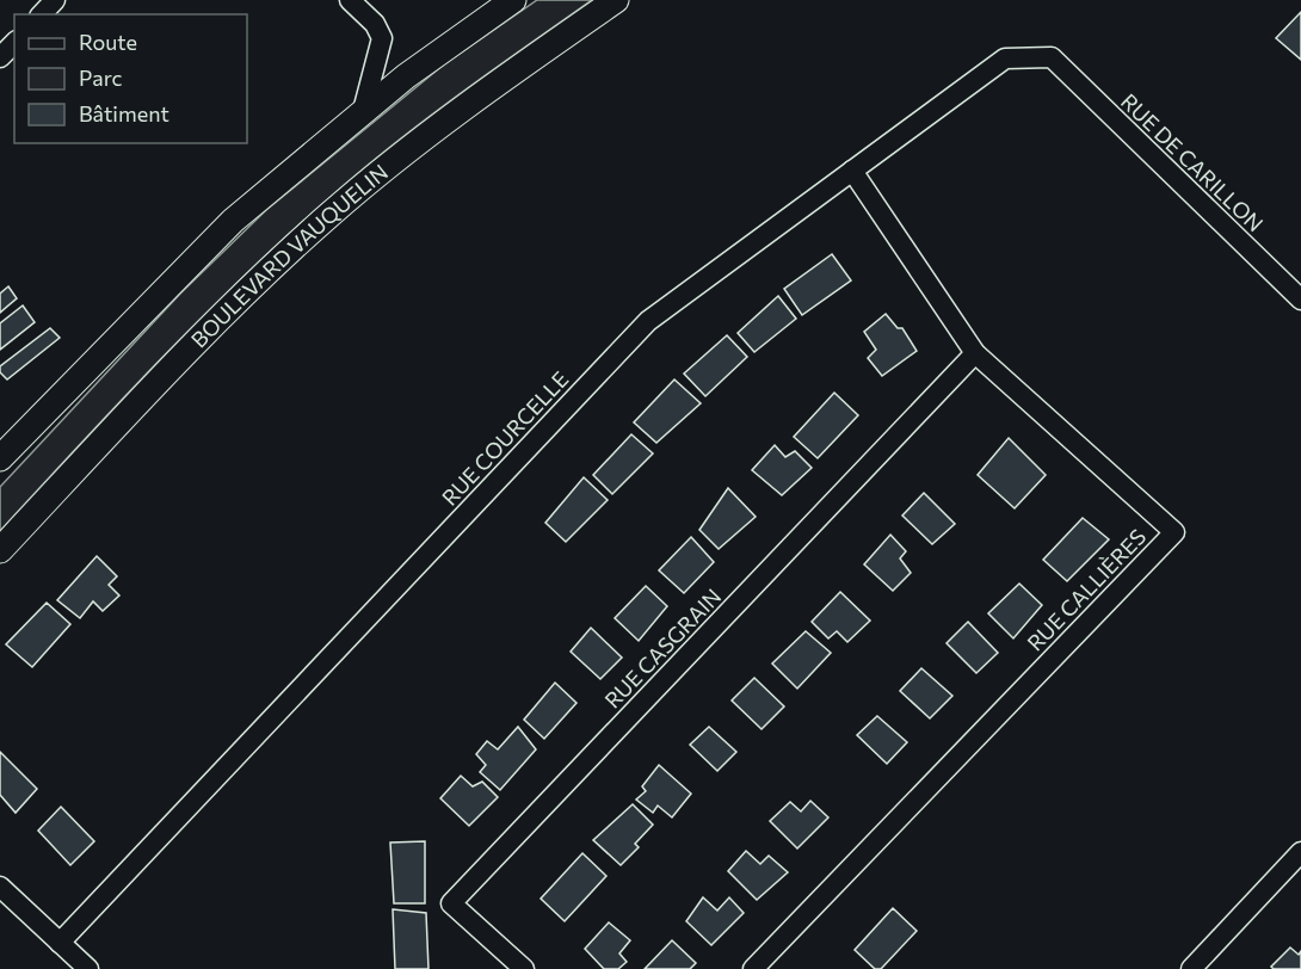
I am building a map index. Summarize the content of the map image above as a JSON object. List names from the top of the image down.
{
  "streets": {
    "street": [
      "RUE DE CARILLON",
      "BOULEVARD VAUQUELIN",
      "RUE COURCELLE",
      "RUE CALLIÈRES",
      "RUE CASGRAIN"
    ]
  },
  "crossings": [
    ["RUE DE CARILLON", "RUE COURCELLE"],
    ["RUE COURCELLE", "RUE CALLIÈRES"],
    ["RUE CALLIÈRES", "RUE CASGRAIN"]
  ],
  "legend": ["Route", "Parc", "Bâtiment"]
}
